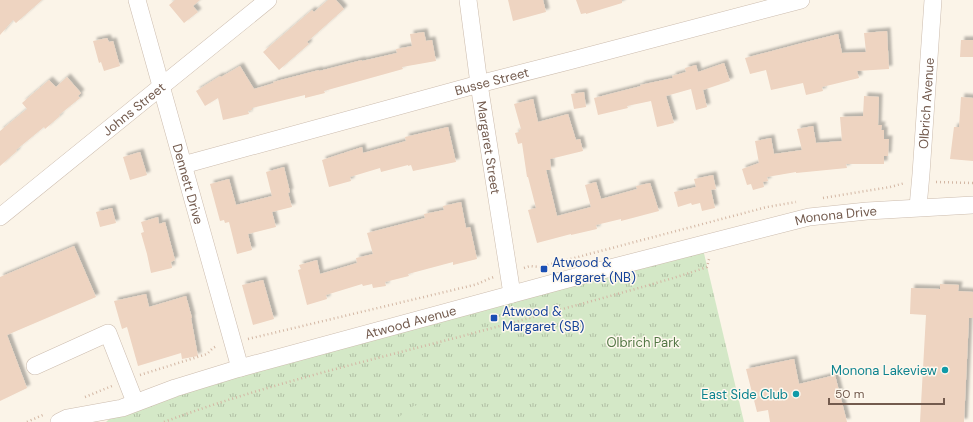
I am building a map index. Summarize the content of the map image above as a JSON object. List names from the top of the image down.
{
  "streets": {
    "street": [
      "Busse Street",
      "Olbrich Avenue",
      "Johns Street",
      "Margaret Street",
      "Dennett Drive",
      "Monona Drive",
      "Atwood Avenue"
    ]
  },
  "crossings": [
    ["Busse Street", "Margaret Street"],
    ["Busse Street", "Dennett Drive"],
    ["Olbrich Avenue", "Monona Drive"],
    ["Johns Street", "Dennett Drive"],
    ["Margaret Street", "Atwood Avenue"],
    ["Dennett Drive", "Atwood Avenue"],
    ["Monona Drive", "Atwood Avenue"]
  ],
  "parks": ["Olbrich Park"],
  "places": {
    "transit": ["Atwood & Margaret (NB)", "Atwood & Margaret (SB)"],
    "other": ["Monona Lakeview", "East Side Club"]
  },
  "scale_bar": "50 m"
}
